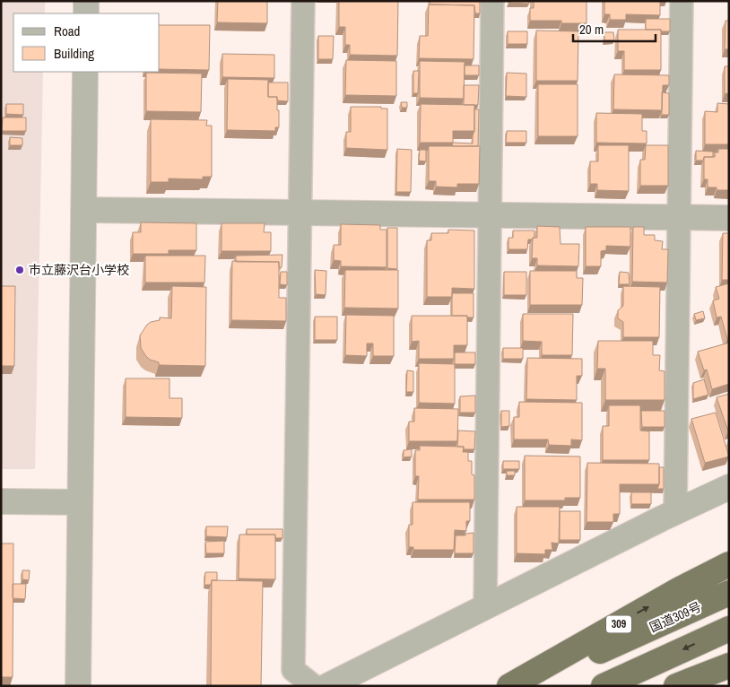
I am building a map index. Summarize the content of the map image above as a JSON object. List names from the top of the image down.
{
  "streets": {
    "highway": ["国道309号", "309"]
  },
  "places": ["市立藤沢台小学校"],
  "legend": ["Road", "Building"],
  "scale_bar": "20 m"
}
